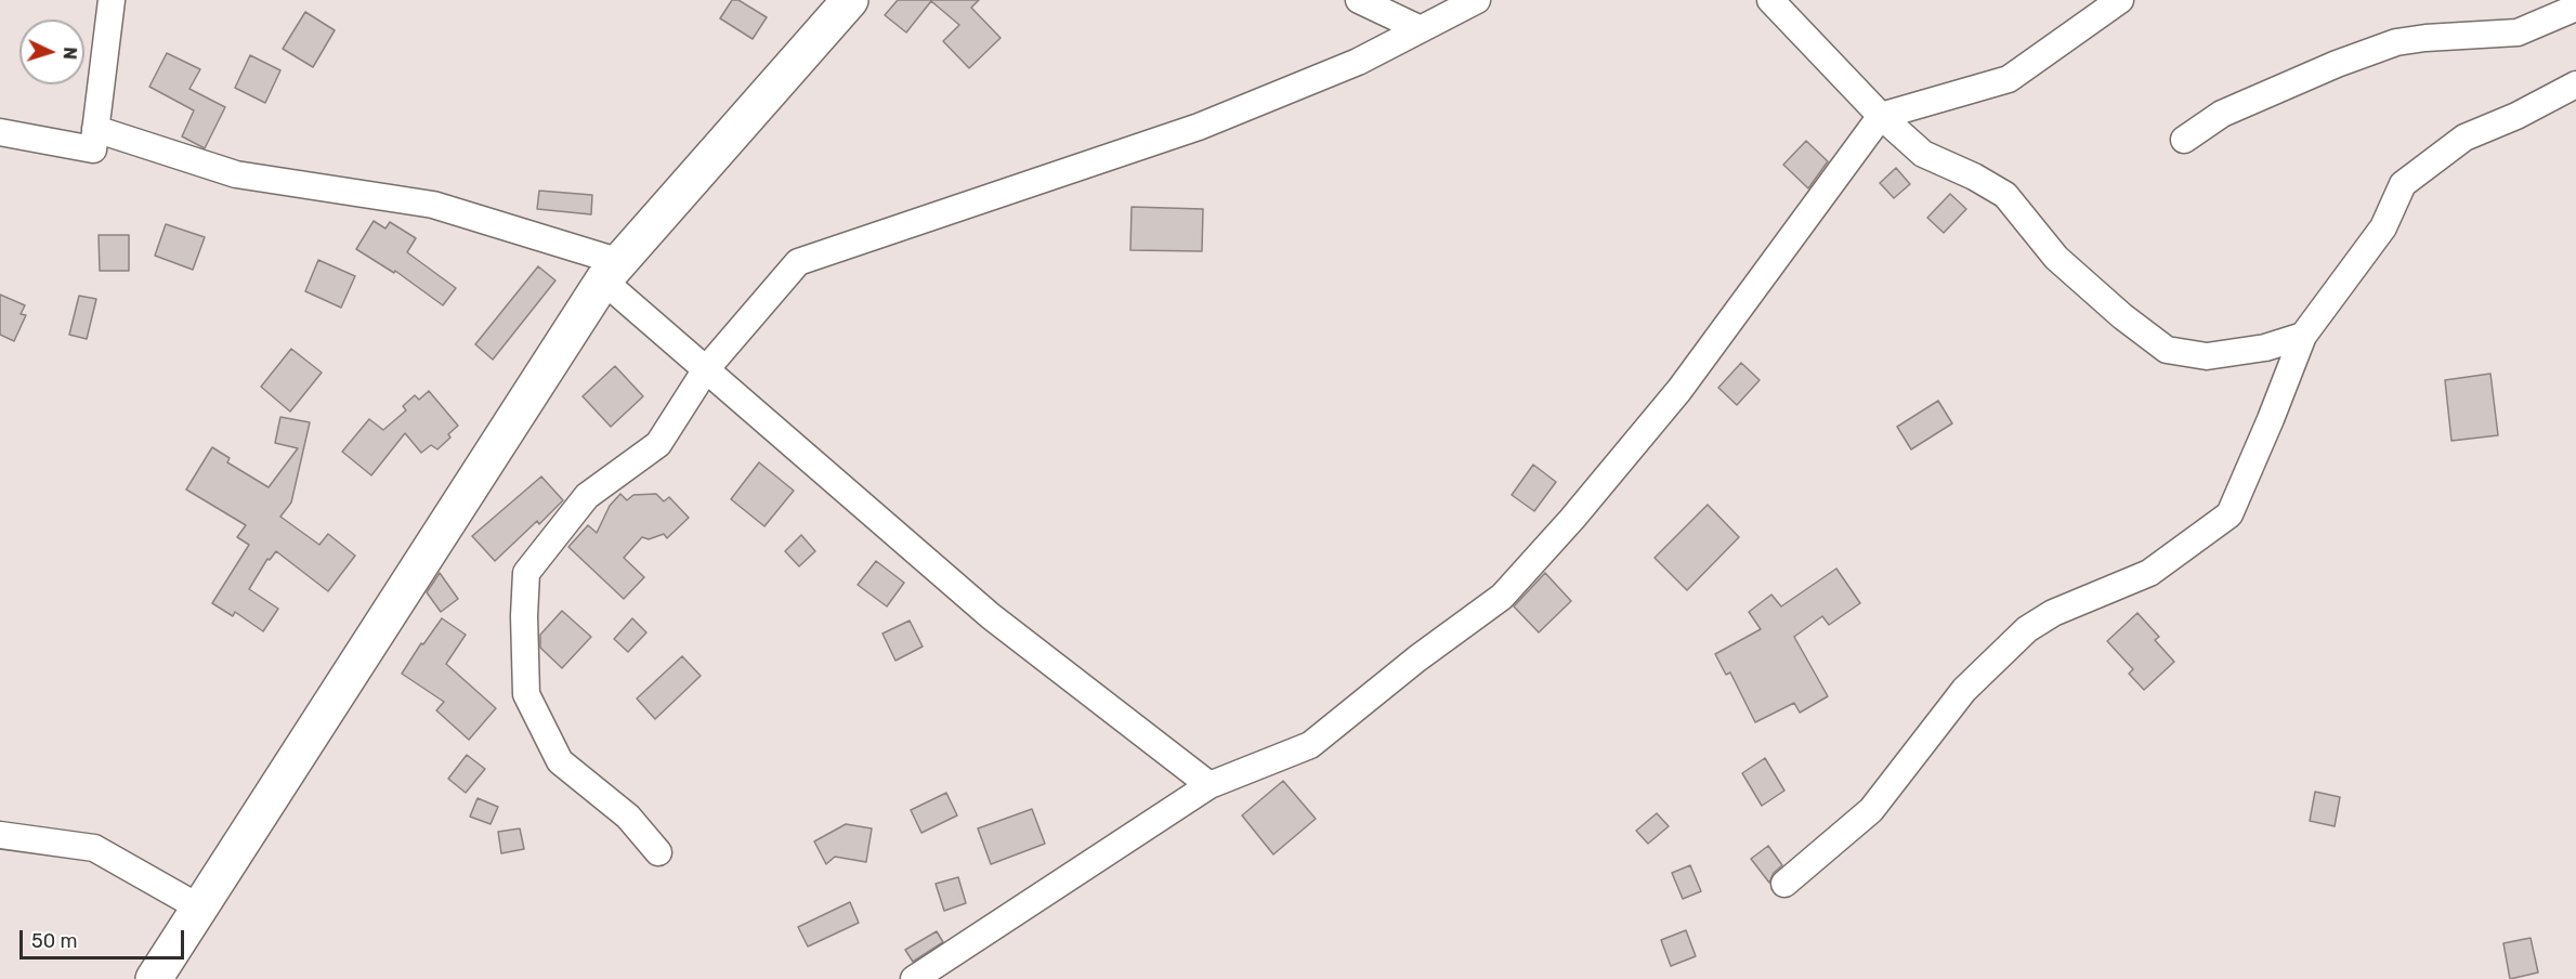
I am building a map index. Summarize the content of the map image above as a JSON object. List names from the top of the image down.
{
  "scale_bar": "50 m",
  "north": "right"
}
